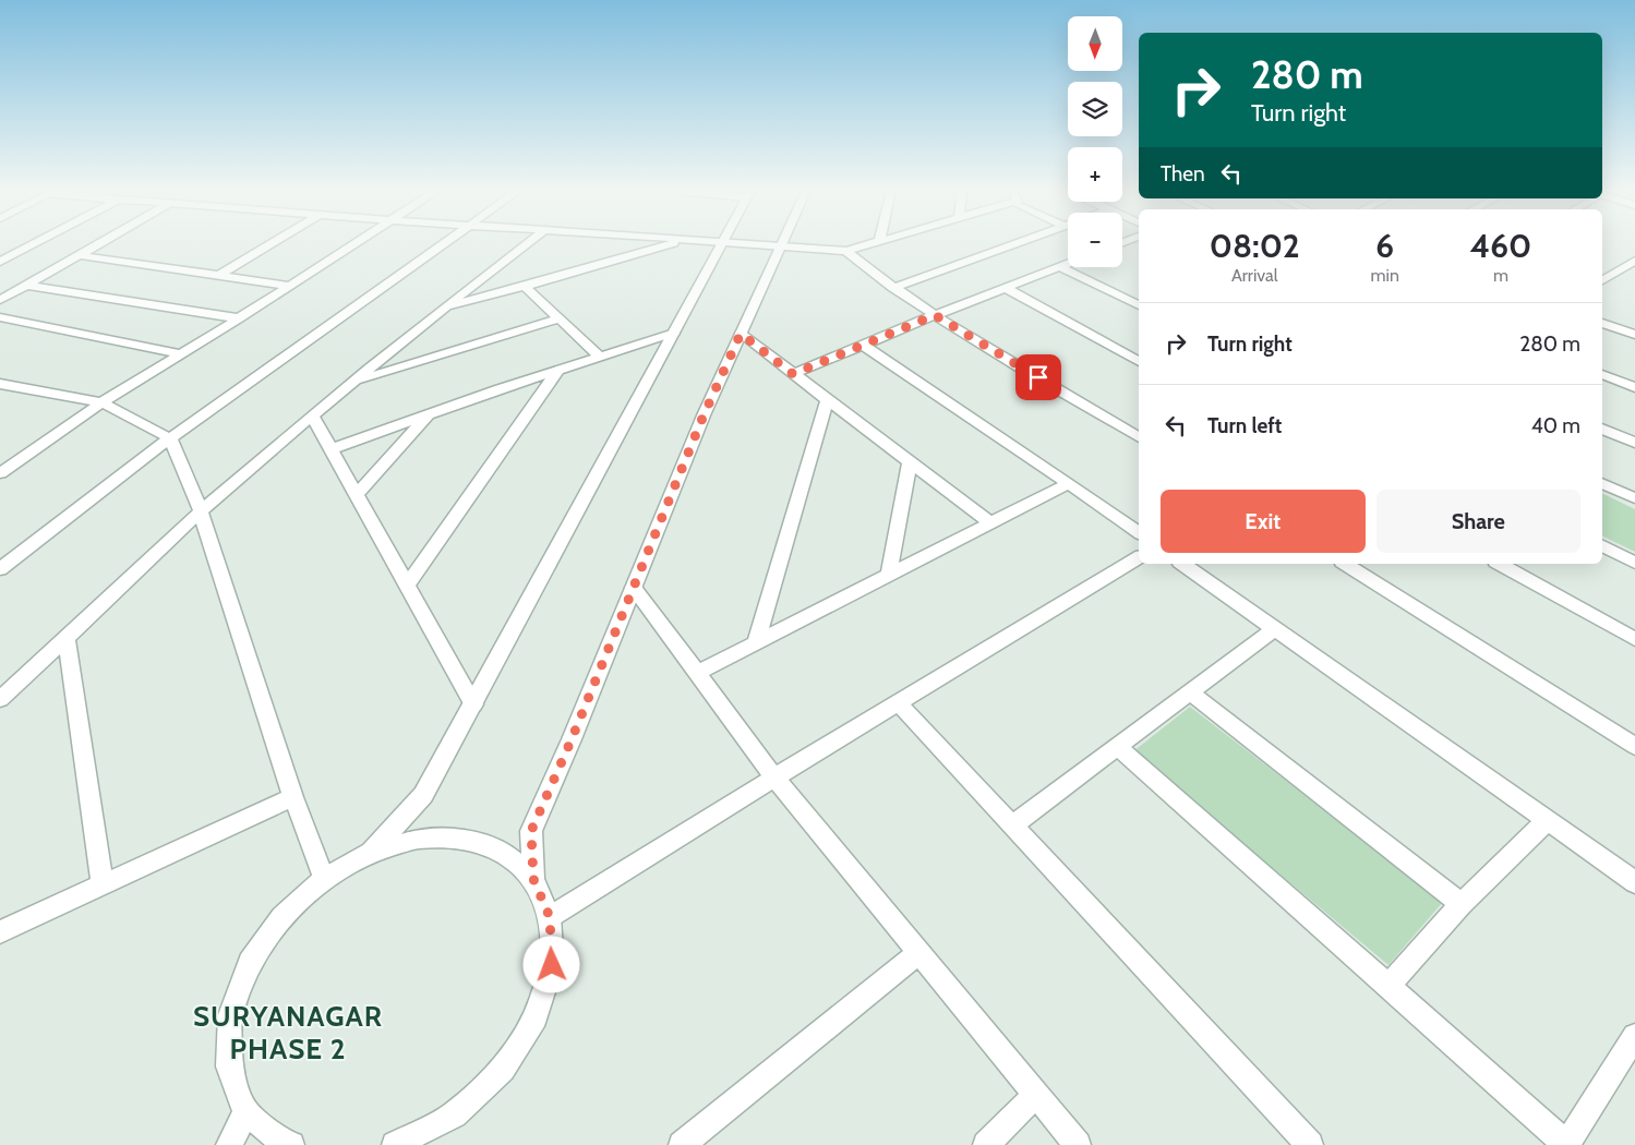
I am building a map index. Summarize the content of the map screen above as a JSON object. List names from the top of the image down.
{
  "districts": ["SURYANAGAR PHASE 2"],
  "north": "bottom",
  "page": {
    "map_buttons": ["+", "−"],
    "turn": ["280 m", "Turn right"],
    "then": "Then",
    "eta": [
      "08:02",
      "Arrival",
      "6",
      "min",
      "460",
      "m"
    ],
    "list": [
      {
        "name": "Turn right",
        "value": "280 m"
      },
      {
        "name": "Turn left",
        "value": "40 m"
      }
    ],
    "buttons": ["Exit", "Share"]
  }
}
